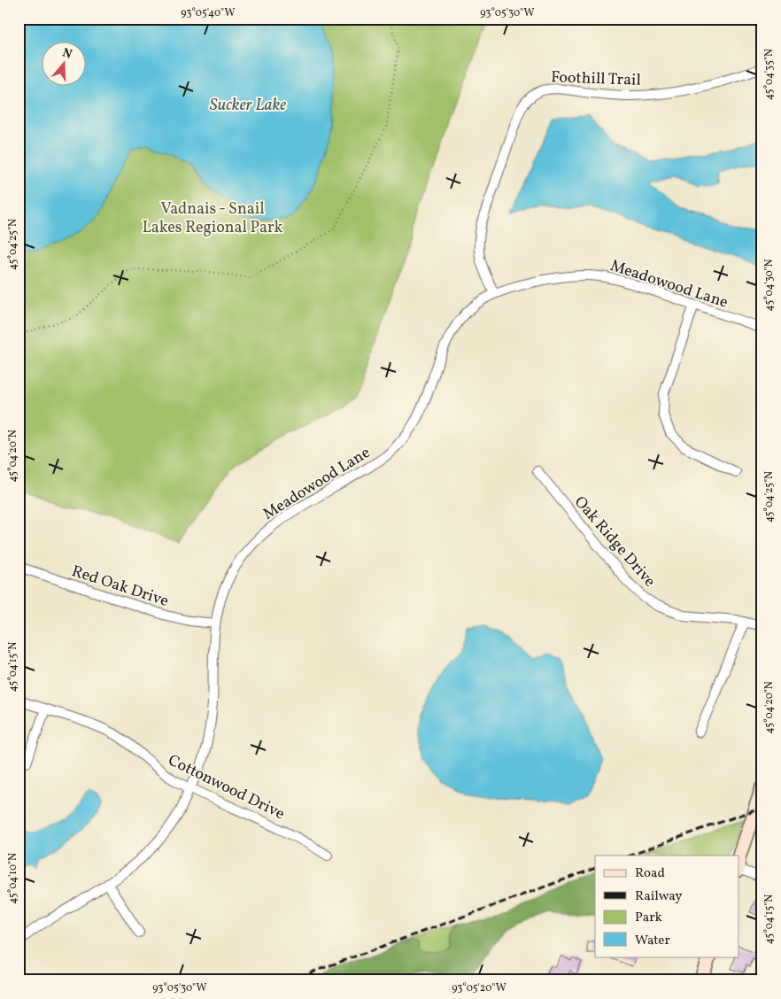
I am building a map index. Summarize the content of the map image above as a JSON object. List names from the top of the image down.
{
  "streets": {
    "street": [
      "Foothill Trail",
      "Meadowood Lane",
      "Oak Ridge Drive",
      "Red Oak Drive",
      "Cottonwood Drive"
    ]
  },
  "crossings": [
    ["Foothill Trail", "Meadowood Lane"],
    ["Meadowood Lane", "Red Oak Drive"],
    ["Meadowood Lane", "Cottonwood Drive"]
  ],
  "water": ["Sucker Lake"],
  "parks": ["Vadnais - Snail Lakes Regional Park"],
  "legend": [
    "Road",
    "Railway",
    "Park",
    "Water"
  ],
  "north": "top",
  "coordinates": [
    "93°05'40\"W",
    "93°05'30\"W",
    "45°04'35\"N",
    "45°04'25\"N",
    "45°04'30\"N",
    "45°04'20\"N",
    "45°04'15\"N",
    "45°04'10\"N",
    "93°05'20\"W"
  ]
}
